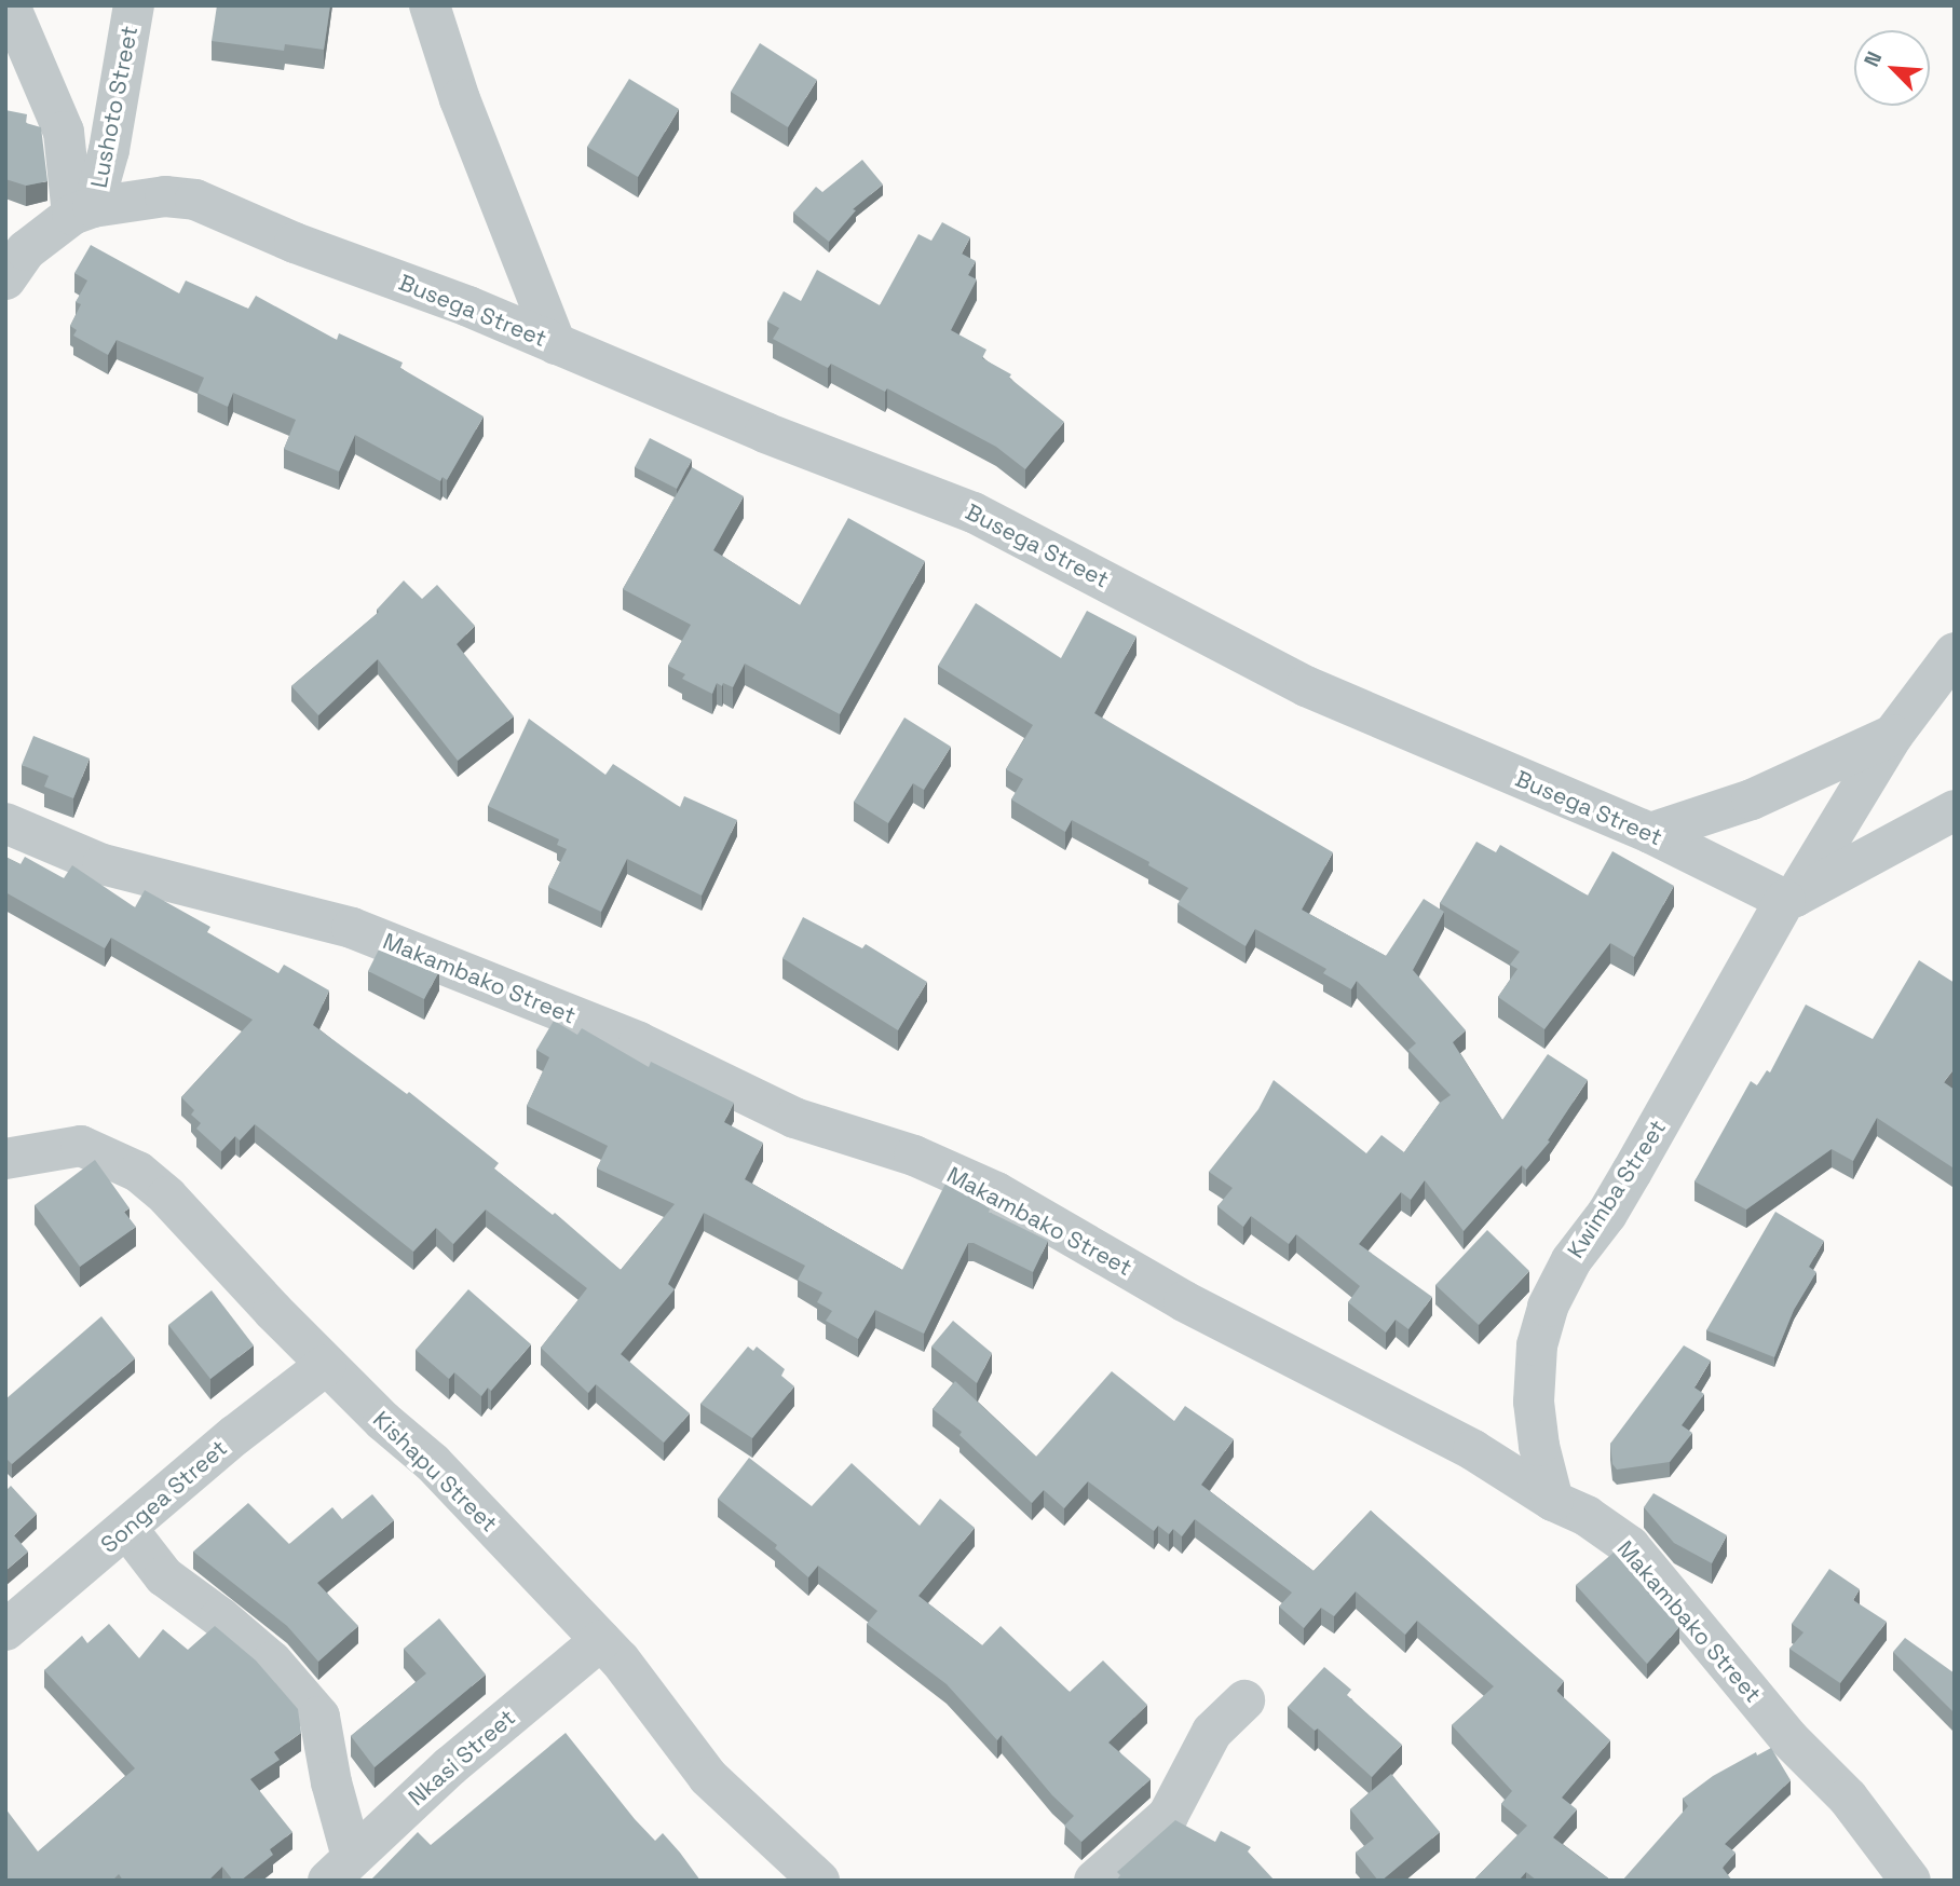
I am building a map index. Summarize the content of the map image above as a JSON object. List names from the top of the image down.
{
  "streets": {
    "street": [
      "Lushoto Street",
      "Busega Street",
      "Makambako Street",
      "Kwimba Street",
      "Kishapu Street",
      "Songea Street",
      "Nkasi Street"
    ]
  },
  "crossings": [
    ["Lushoto Street", "Busega Street"],
    ["Busega Street", "Kwimba Street"],
    ["Makambako Street", "Kwimba Street"],
    ["Kishapu Street", "Songea Street"],
    ["Kishapu Street", "Nkasi Street"]
  ],
  "north": "top left"
}
